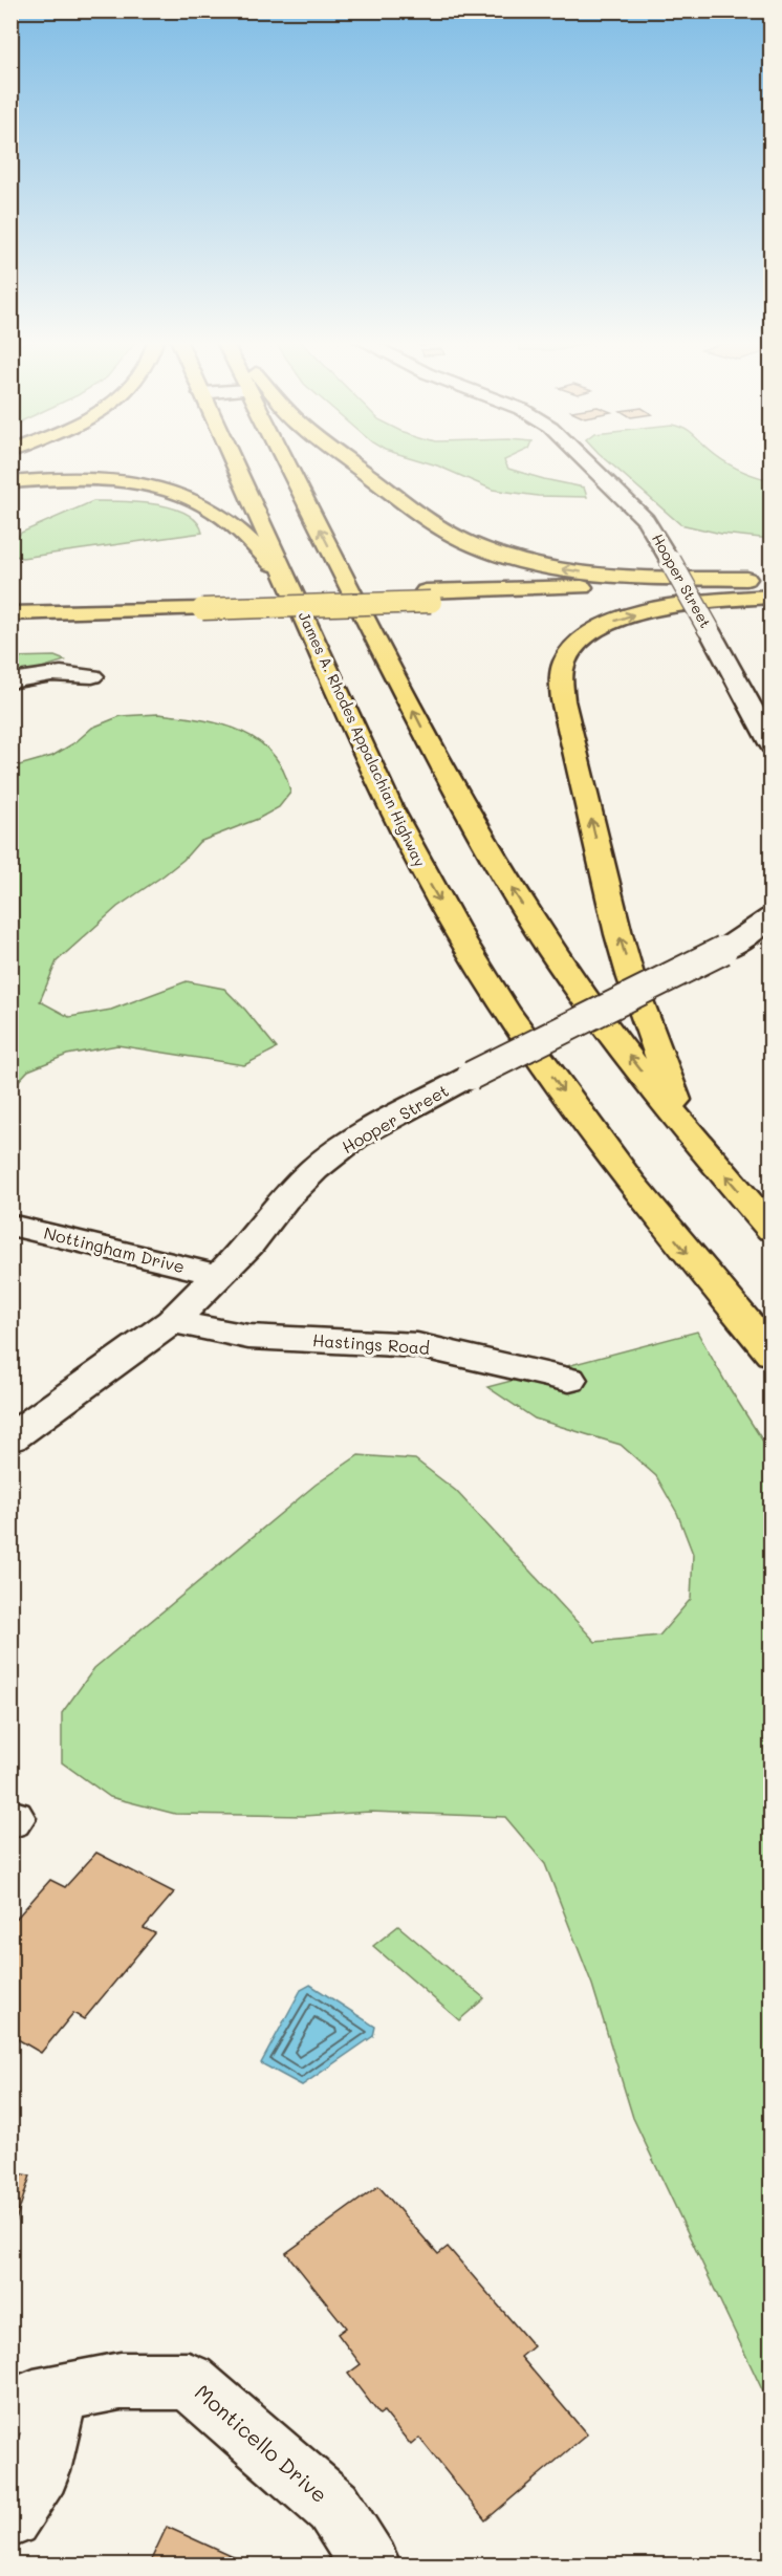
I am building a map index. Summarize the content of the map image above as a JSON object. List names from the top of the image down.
{
  "streets": {
    "highway": ["James A. Rhodes Appalachian Highway"],
    "street": [
      "Hooper Street",
      "Nottingham Drive",
      "Hastings Road",
      "Monticello Drive"
    ]
  },
  "crossings": [
    ["Hooper Street", "Nottingham Drive"],
    ["Hooper Street", "Hastings Road"]
  ]
}
